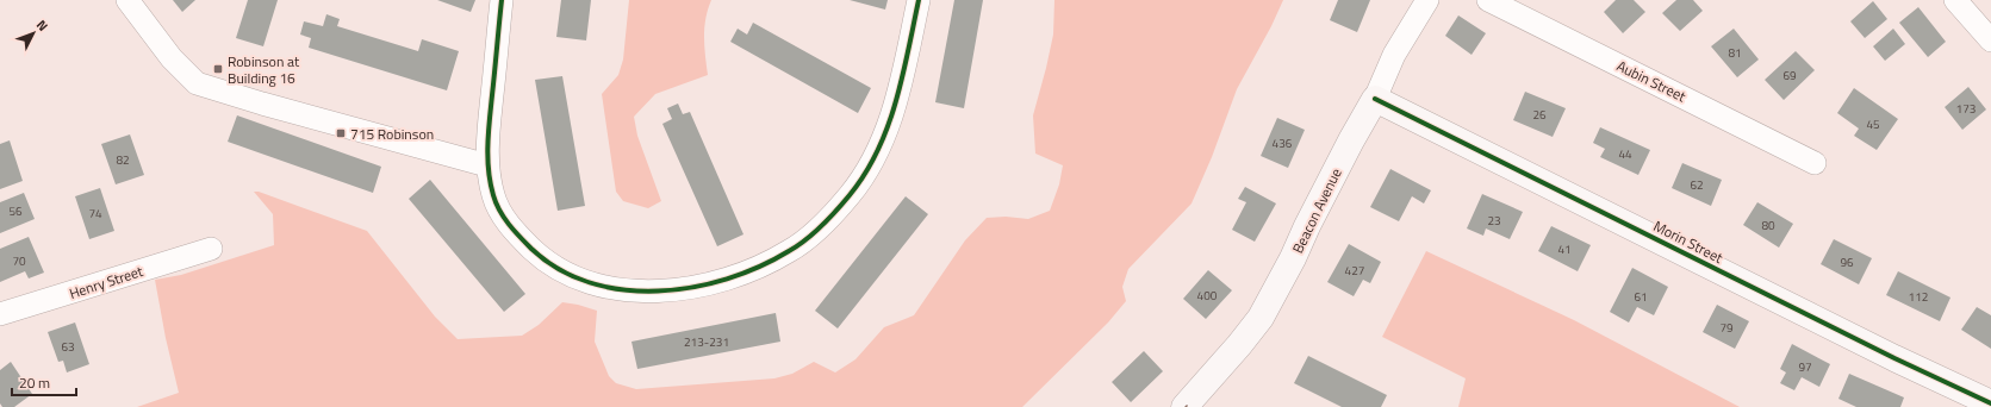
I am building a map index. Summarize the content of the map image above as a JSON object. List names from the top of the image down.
{
  "streets": {
    "street": [
      "Aubin Street",
      "Beacon Avenue",
      "Morin Street",
      "Henry Street"
    ]
  },
  "crossings": [
    ["Beacon Avenue", "Morin Street"]
  ],
  "places": {
    "transit": ["Robinson at Building 16", "715 Robinson"]
  },
  "house_numbers": [
    "81",
    "69",
    "173",
    "26",
    "45",
    "436",
    "44",
    "82",
    "62",
    "56",
    "74",
    "23",
    "80",
    "41",
    "70",
    "96",
    "427",
    "400",
    "61",
    "112",
    "79",
    "213-231",
    "63",
    "97"
  ],
  "scale_bar": "20 m",
  "north": "top right"
}
